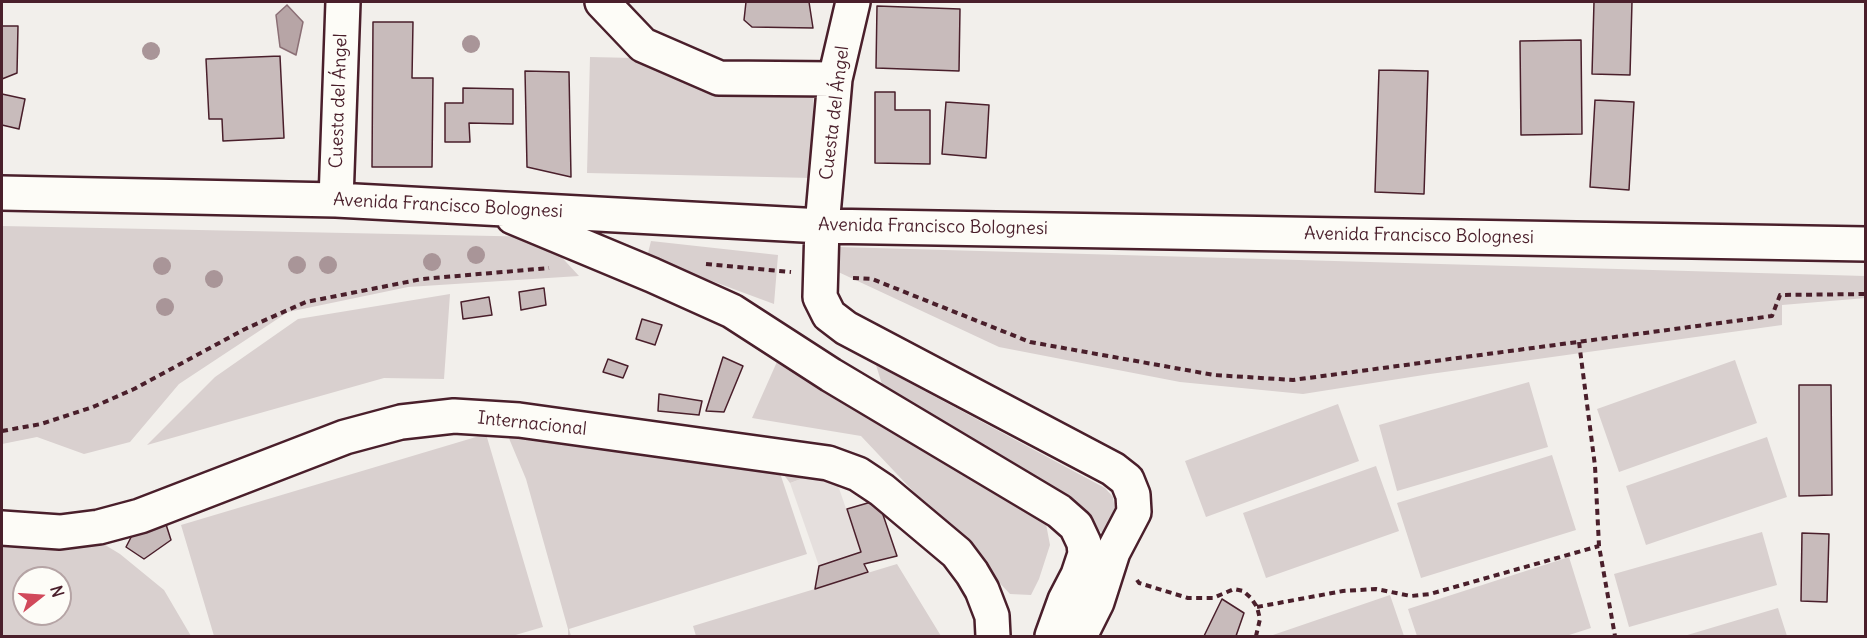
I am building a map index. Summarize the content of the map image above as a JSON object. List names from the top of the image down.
{
  "streets": {
    "street": ["Cuesta del Ángel", "Avenida Francisco Bolognesi", "Internacional"]
  },
  "crossings": [
    ["Cuesta del Ángel", "Avenida Francisco Bolognesi"]
  ],
  "north": "right"
}
